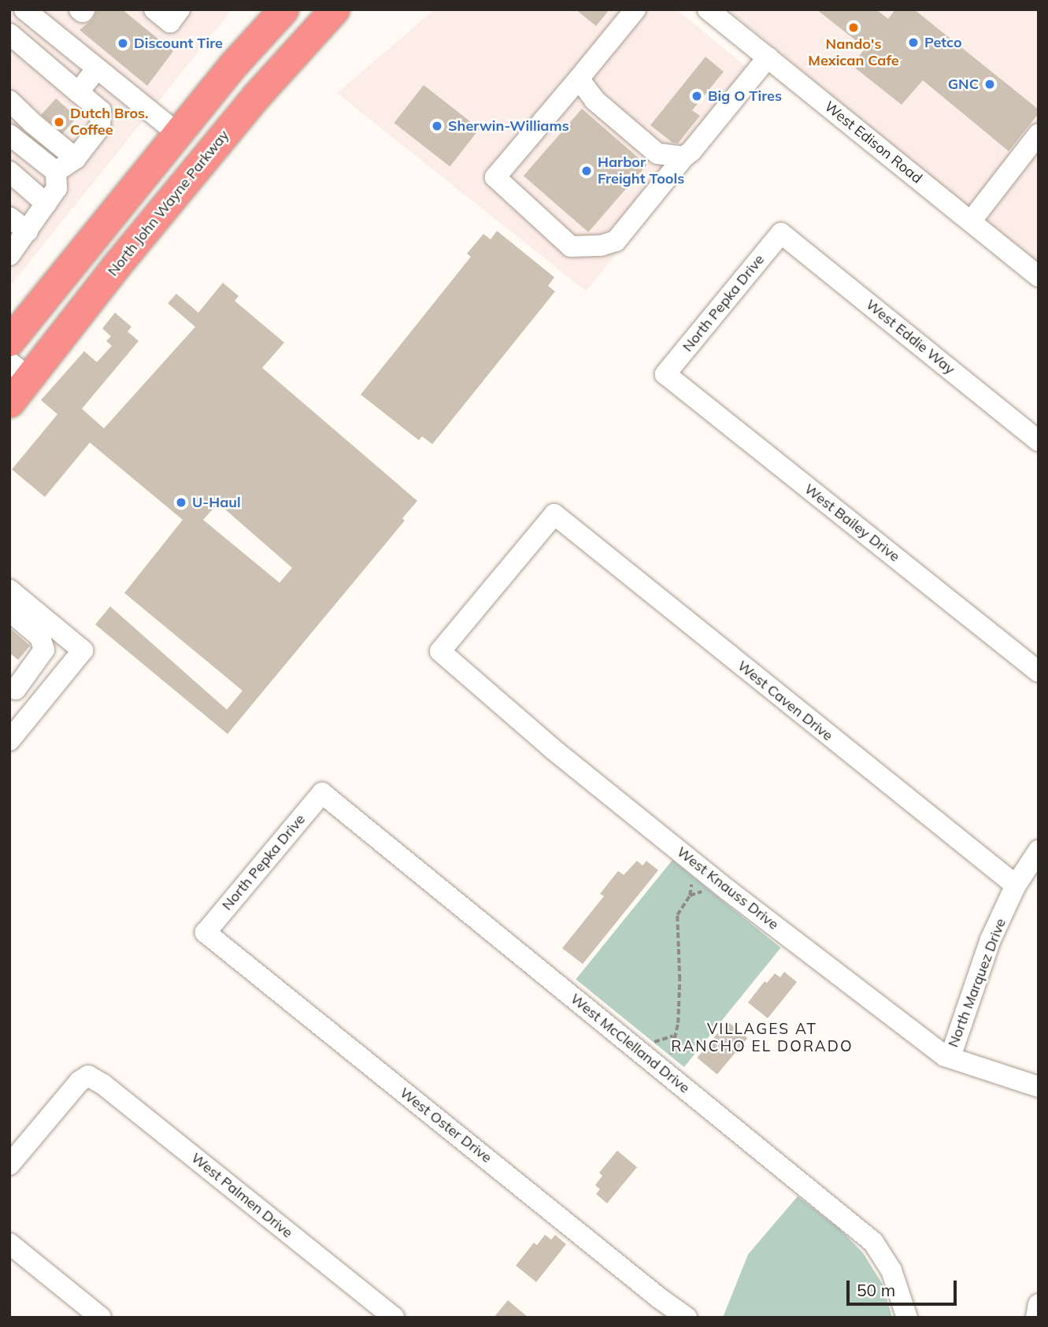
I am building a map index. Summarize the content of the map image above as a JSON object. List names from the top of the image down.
{
  "streets": {
    "highway": ["North John Wayne Parkway"],
    "street": [
      "West Edison Road",
      "North Pepka Drive",
      "West Eddie Way",
      "West Bailey Drive",
      "West Caven Drive",
      "West Knauss Drive",
      "North Marquez Drive",
      "West McClelland Drive",
      "West Oster Drive",
      "West Palmen Drive"
    ]
  },
  "crossings": [
    ["North Pepka Drive", "West Eddie Way"],
    ["North Pepka Drive", "West Bailey Drive"],
    ["North Pepka Drive", "West McClelland Drive"],
    ["North Pepka Drive", "West Oster Drive"],
    ["West Caven Drive", "West Knauss Drive"],
    ["West Caven Drive", "North Marquez Drive"],
    ["West Knauss Drive", "North Marquez Drive"]
  ],
  "districts": ["VILLAGES AT RANCHO EL DORADO"],
  "places": [
    "Nando's Mexican Cafe",
    "Petco",
    "Discount Tire",
    "GNC",
    "Big O Tires",
    "Dutch Bros. Coffee",
    "Sherwin-Williams",
    "Harbor Freight Tools",
    "U-Haul"
  ],
  "scale_bar": "50 m"
}
